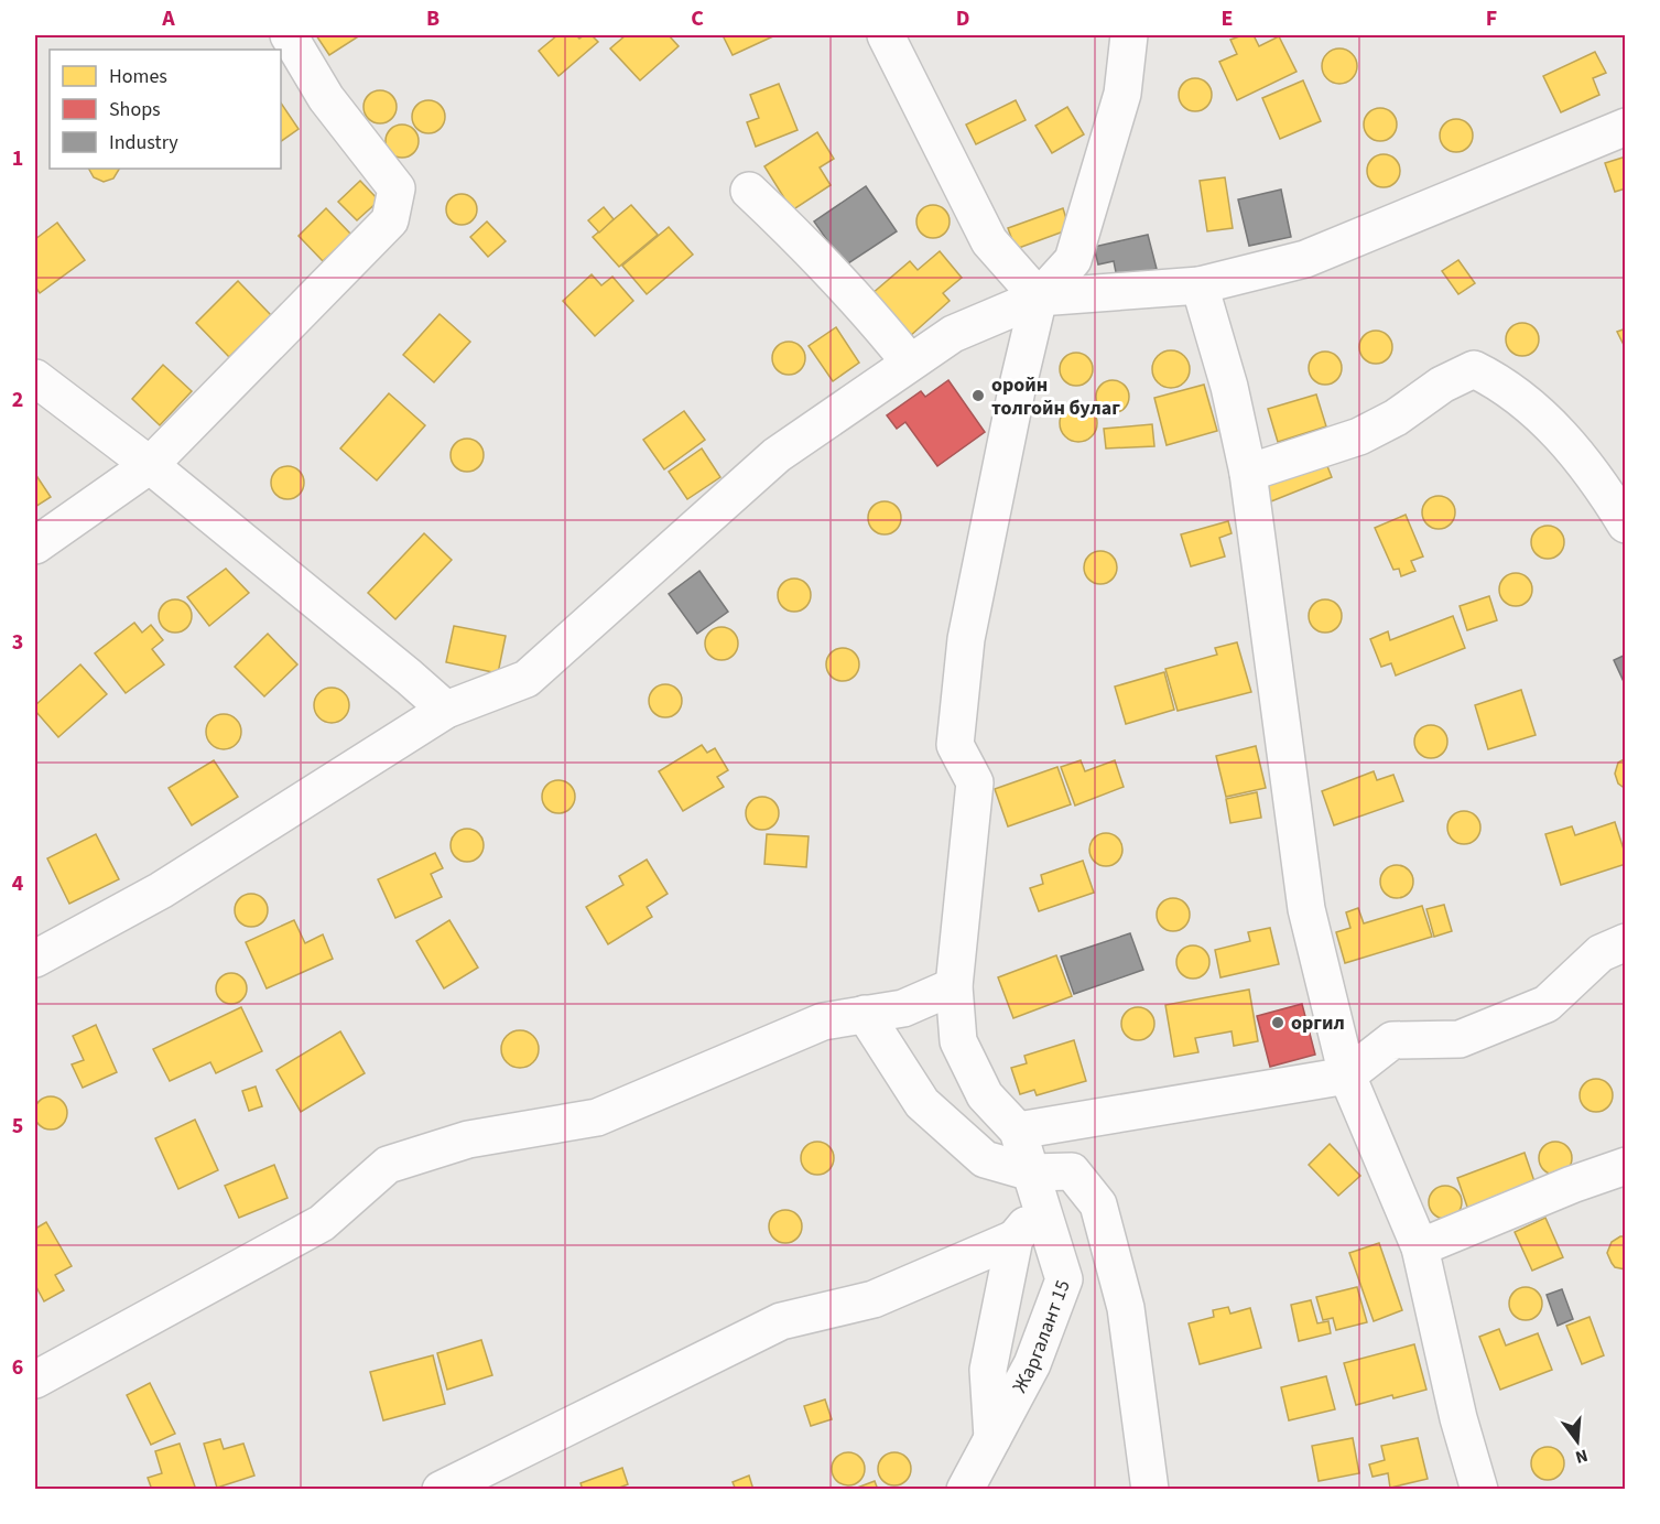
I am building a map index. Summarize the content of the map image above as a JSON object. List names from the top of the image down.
{
  "streets": {
    "street": ["Жаргалант 15"]
  },
  "places": ["оройн толгойн булаг", "оргил"],
  "legend": ["Homes", "Shops", "Industry"],
  "north": "bottom",
  "grid": {
    "columns": [
      "A",
      "B",
      "C",
      "D",
      "E",
      "F"
    ],
    "rows": [
      "1",
      "2",
      "3",
      "4",
      "5",
      "6"
    ]
  }
}
